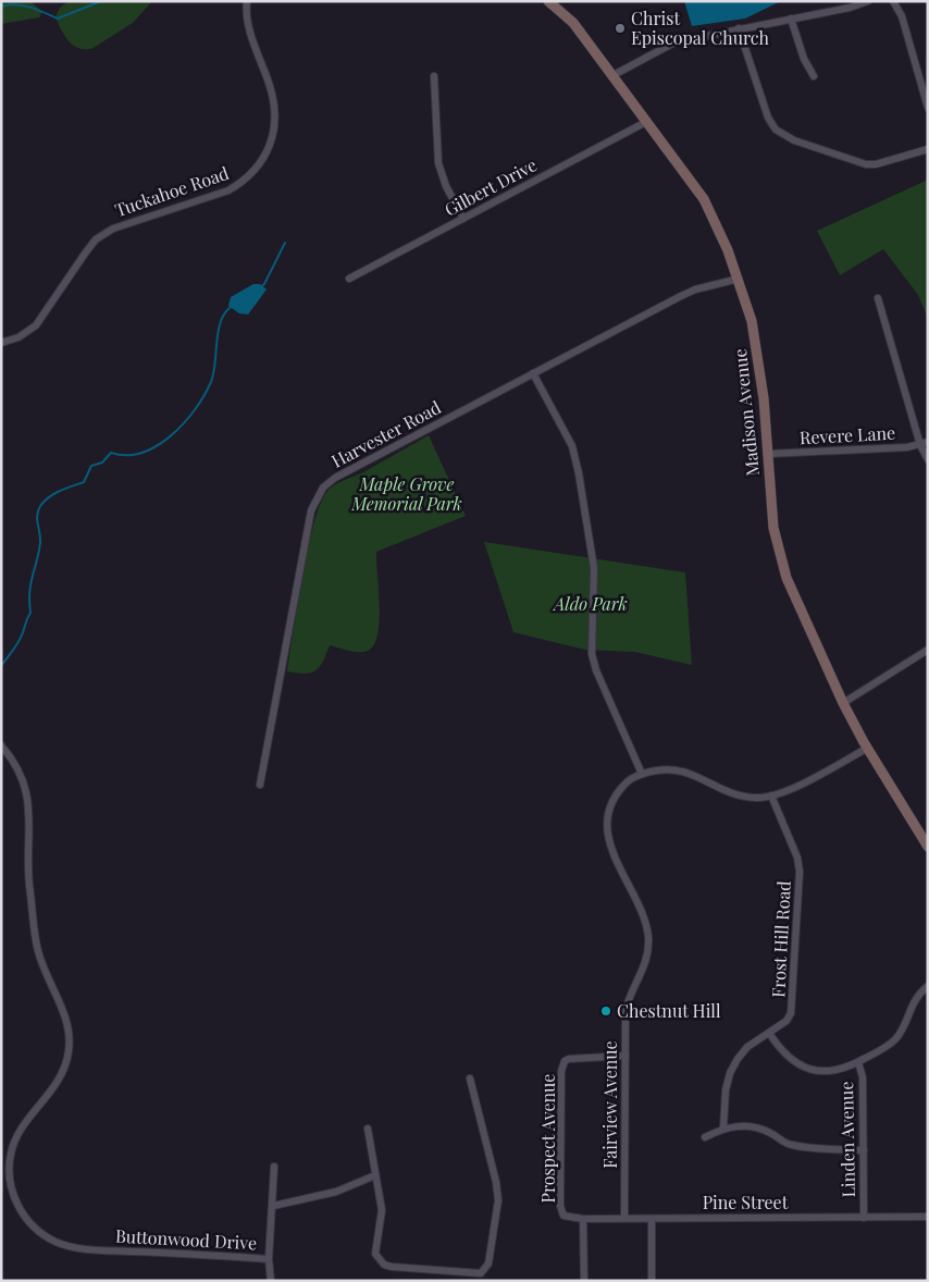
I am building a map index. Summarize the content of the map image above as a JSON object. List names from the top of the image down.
{
  "streets": {
    "street": [
      "Gilbert Drive",
      "Tuckahoe Road",
      "Madison Avenue",
      "Harvester Road",
      "Revere Lane",
      "Frost Hill Road",
      "Fairview Avenue",
      "Prospect Avenue",
      "Linden Avenue",
      "Pine Street",
      "Buttonwood Drive"
    ]
  },
  "crossings": [
    ["Gilbert Drive", "Madison Avenue"],
    ["Madison Avenue", "Harvester Road"],
    ["Madison Avenue", "Revere Lane"],
    ["Madison Avenue", "Fairview Avenue"],
    ["Frost Hill Road", "Fairview Avenue"],
    ["Fairview Avenue", "Prospect Avenue"],
    ["Fairview Avenue", "Pine Street"],
    ["Prospect Avenue", "Pine Street"],
    ["Linden Avenue", "Pine Street"]
  ],
  "parks": ["Maple Grove Memorial Park", "Aldo Park"],
  "places": ["Christ Episcopal Church", "Chestnut Hill"]
}
